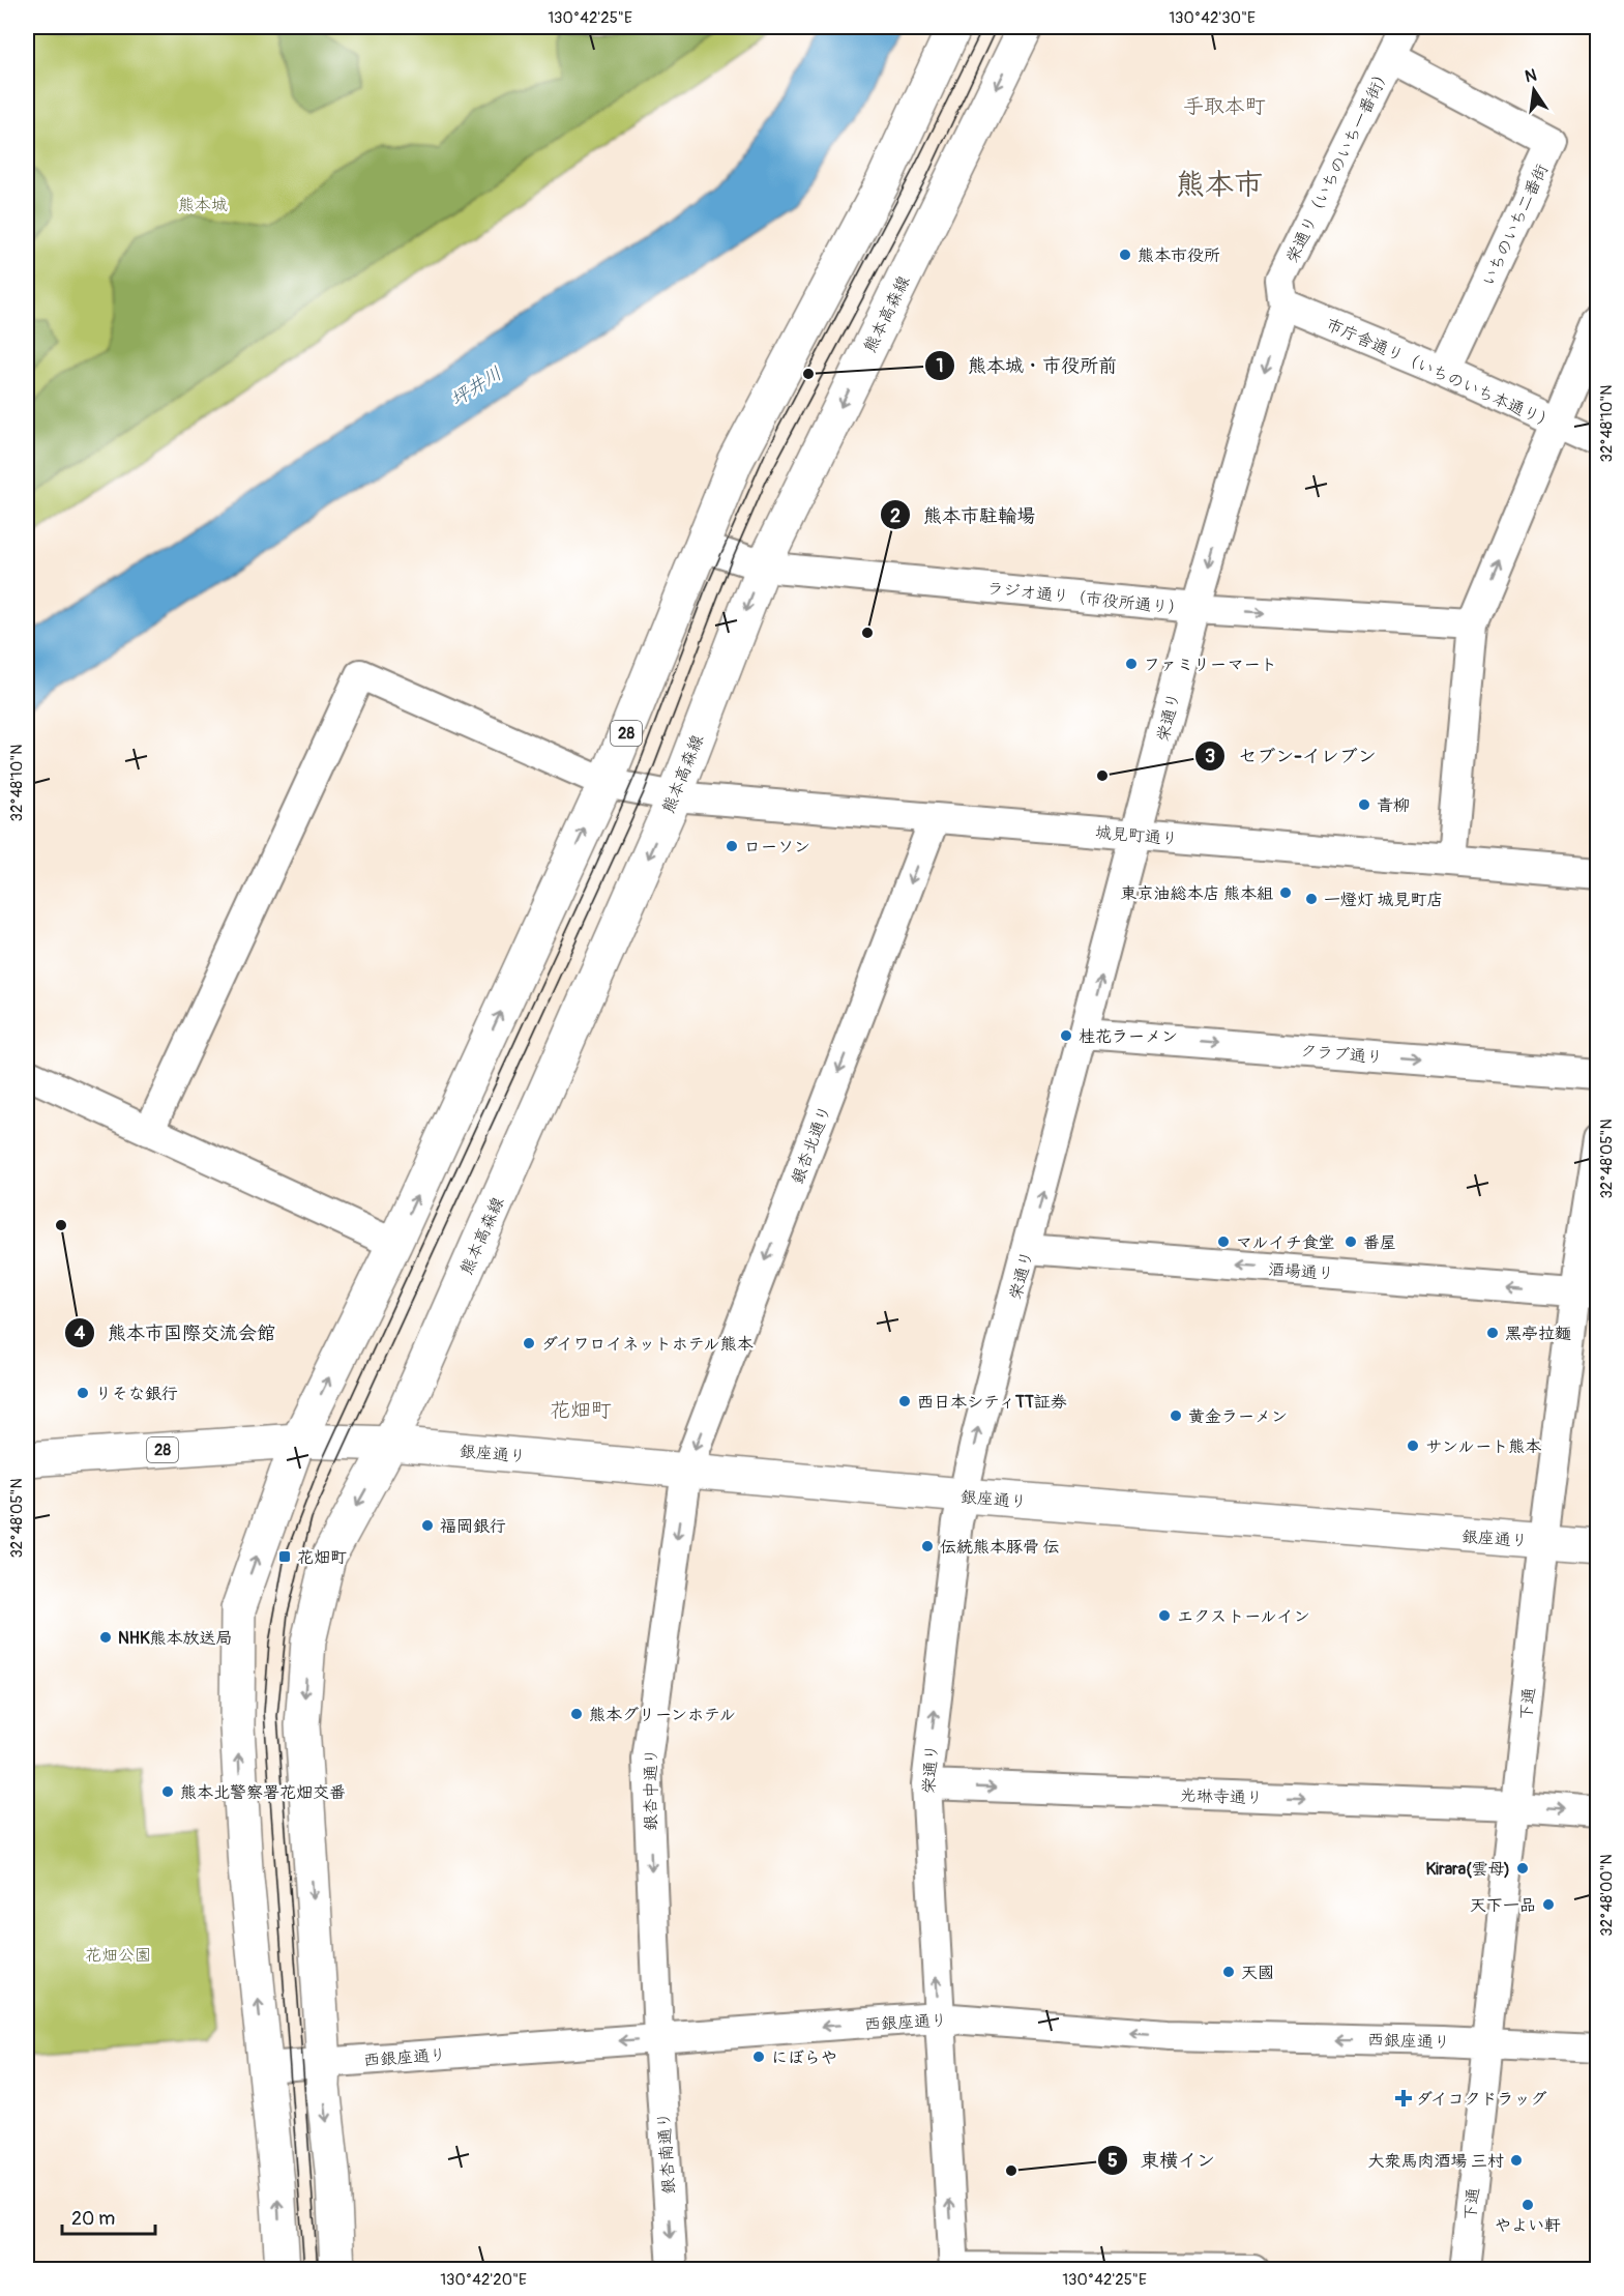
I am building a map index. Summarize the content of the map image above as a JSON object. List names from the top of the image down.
{
  "streets": {
    "main road": ["熊本高森線", "28", "銀座通り"],
    "street": [
      "栄通り（いちのいち一番街）",
      "いちのいち二番街",
      "市庁舎通り（いちのいち本通り）",
      "ラジオ通り（市役所通り）",
      "栄通り",
      "城見町通り",
      "クラブ通り",
      "銀杏北通り",
      "酒場通り",
      "下通",
      "銀杏中通り",
      "光琳寺通り",
      "西銀座通り",
      "銀杏南通り"
    ]
  },
  "crossings": [
    ["栄通り（いちのいち一番街）", "いちのいち二番街"],
    ["栄通り（いちのいち一番街）", "市庁舎通り（いちのいち本通り）"],
    ["栄通り（いちのいち一番街）", "栄通り"],
    ["いちのいち二番街", "市庁舎通り（いちのいち本通り）"],
    ["熊本高森線", "ラジオ通り（市役所通り）"],
    ["熊本高森線", "28"],
    ["熊本高森線", "城見町通り"],
    ["熊本高森線", "銀座通り"],
    ["熊本高森線", "西銀座通り"],
    ["市庁舎通り（いちのいち本通り）", "栄通り"],
    ["ラジオ通り（市役所通り）", "栄通り"],
    ["ラジオ通り（市役所通り）", "28"],
    ["栄通り", "城見町通り"],
    ["栄通り", "クラブ通り"],
    ["栄通り", "酒場通り"],
    ["栄通り", "銀座通り"],
    ["栄通り", "光琳寺通り"],
    ["栄通り", "西銀座通り"],
    ["28", "城見町通り"],
    ["28", "銀座通り"],
    ["城見町通り", "銀杏北通り"],
    ["銀杏北通り", "銀座通り"],
    ["銀杏北通り", "銀杏中通り"],
    ["酒場通り", "下通"],
    ["銀座通り", "下通"],
    ["銀座通り", "銀杏中通り"],
    ["下通", "光琳寺通り"],
    ["下通", "西銀座通り"],
    ["銀杏中通り", "西銀座通り"],
    ["銀杏中通り", "銀杏南通り"],
    ["西銀座通り", "銀杏南通り"]
  ],
  "one_way": [
    "ラジオ通り（市役所通り）",
    "クラブ通り",
    "銀杏北通り",
    "酒場通り",
    "銀杏中通り",
    "光琳寺通り",
    "西銀座通り",
    "銀杏南通り"
  ],
  "districts": ["手取本町", "熊本市", "花畑町"],
  "water": ["坪井川"],
  "parks": ["熊本城", "花畑公園"],
  "places": {
    "other": [
      "熊本市役所",
      "熊本城・市役所前",
      "熊本市駐輪場",
      "ファミリーマート",
      "セブン-イレブン",
      "青柳",
      "ローソン",
      "東京油総本店 熊本組",
      "一燈灯 城見町店",
      "桂花ラーメン",
      "熊本市国際交流会館",
      "マルイチ食堂",
      "番屋",
      "黑亭拉麵",
      "ダイワロイネットホテル熊本",
      "りそな銀行",
      "西日本シティTT証券",
      "黄金ラーメン",
      "サンルート熊本",
      "福岡銀行",
      "伝統熊本豚骨 伝",
      "エクストールイン",
      "NHK熊本放送局",
      "熊本グリーンホテル",
      "熊本北警察署花畑交番",
      "Kirara(雲母)",
      "天下一品",
      "天國",
      "にぼらや",
      "大衆馬肉酒場 三村",
      "東横イン",
      "やよい軒"
    ],
    "transit": ["花畑町"],
    "health": ["ダイコクドラッグ"]
  },
  "scale_bar": "20 m",
  "north": "top",
  "coordinates": [
    "130°42'25\"E",
    "130°42'30\"E",
    "32°48'10\"N",
    "32°48'05\"N",
    "32°48'00\"N",
    "130°42'20\"E"
  ]
}
